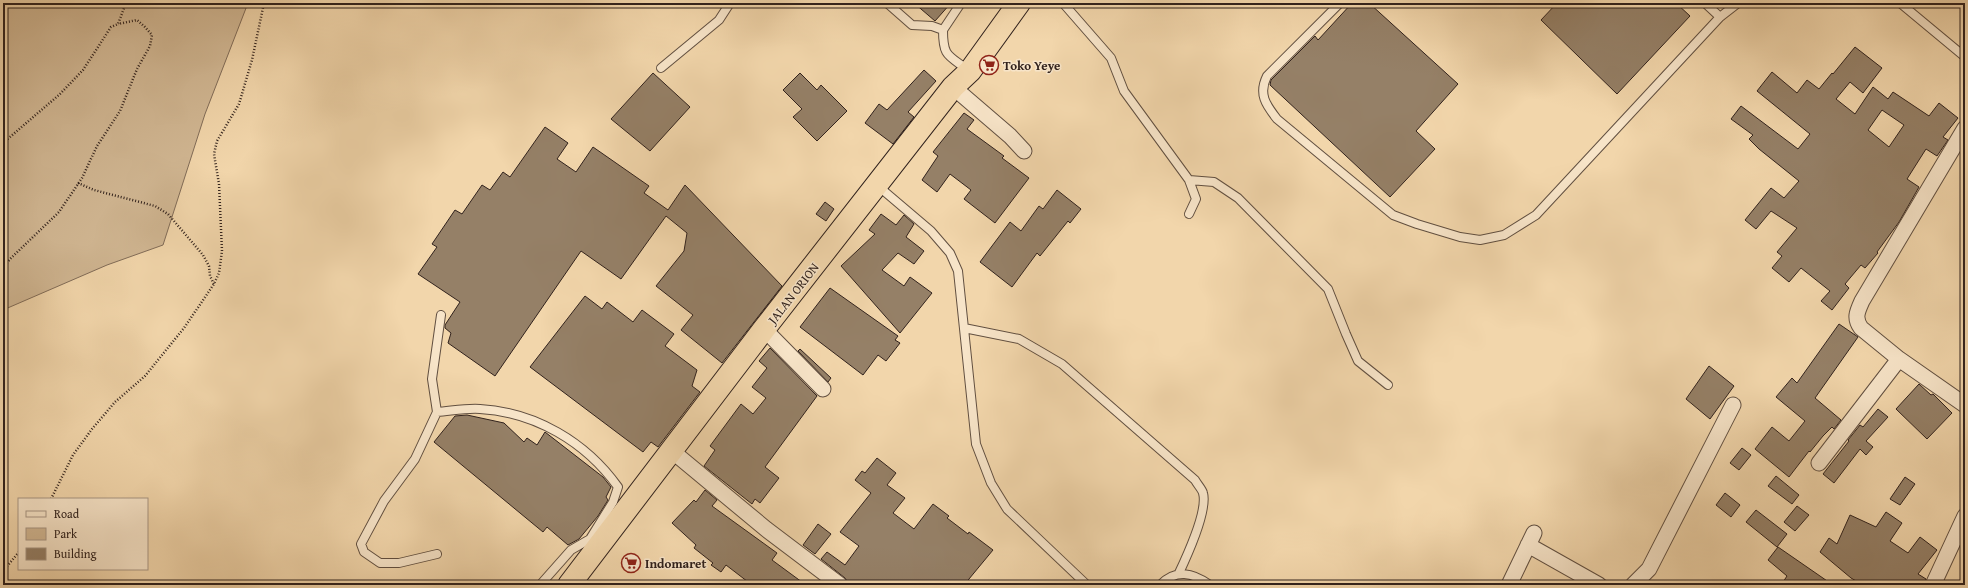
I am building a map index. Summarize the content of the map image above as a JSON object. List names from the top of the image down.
{
  "streets": {
    "highway": ["JALAN ORION"]
  },
  "places": {
    "supermarket": ["Toko Yeye", "Indomaret"]
  },
  "legend": ["Road", "Park", "Building"]
}
